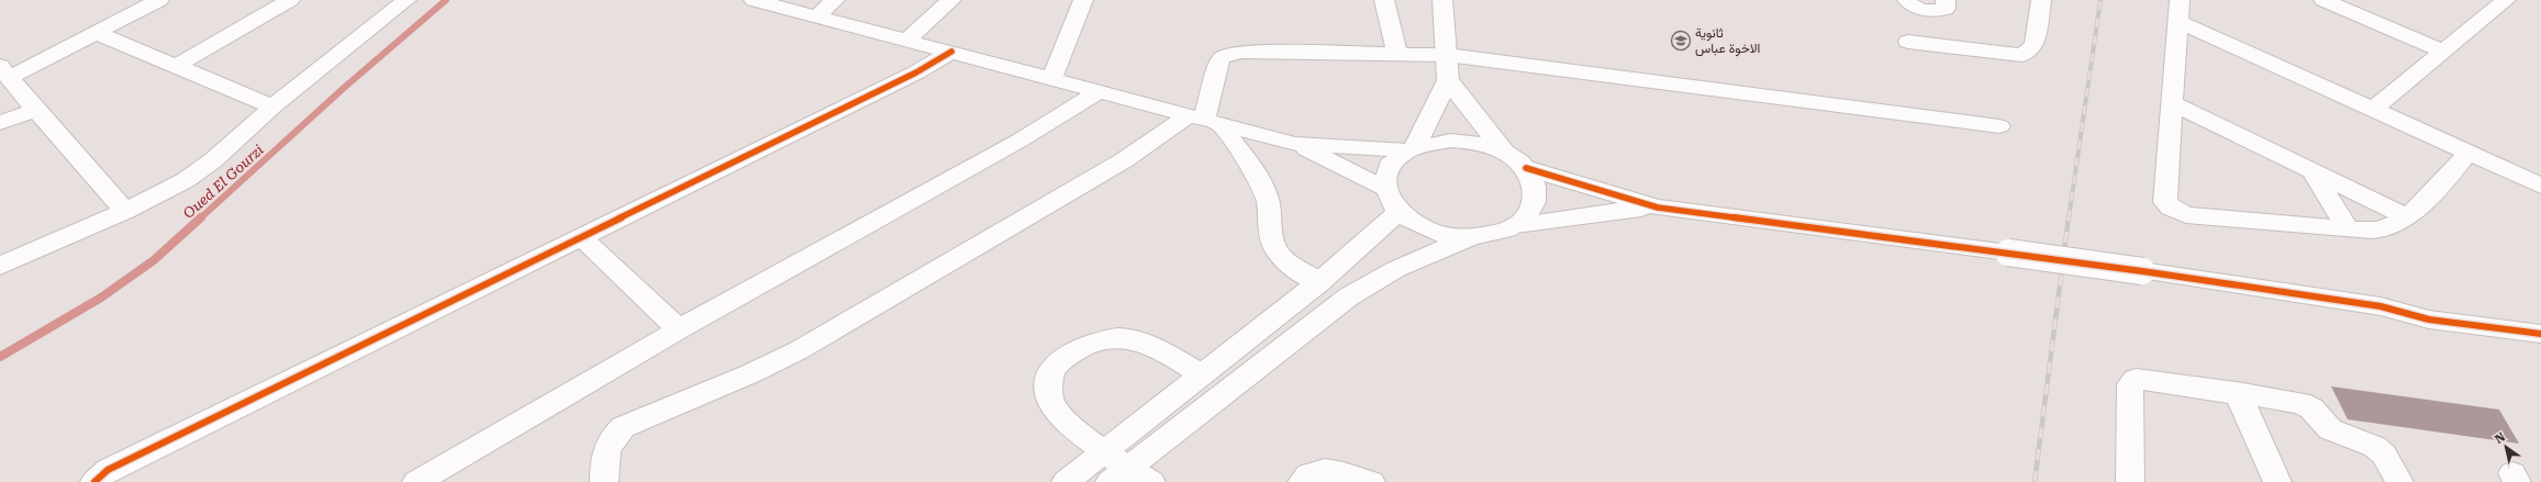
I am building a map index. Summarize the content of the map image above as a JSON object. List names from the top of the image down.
{
  "water": ["Oued El Gourzi"],
  "places": {
    "school or university": ["ثانوية الاخوة عباس"]
  },
  "north": "top left"
}
